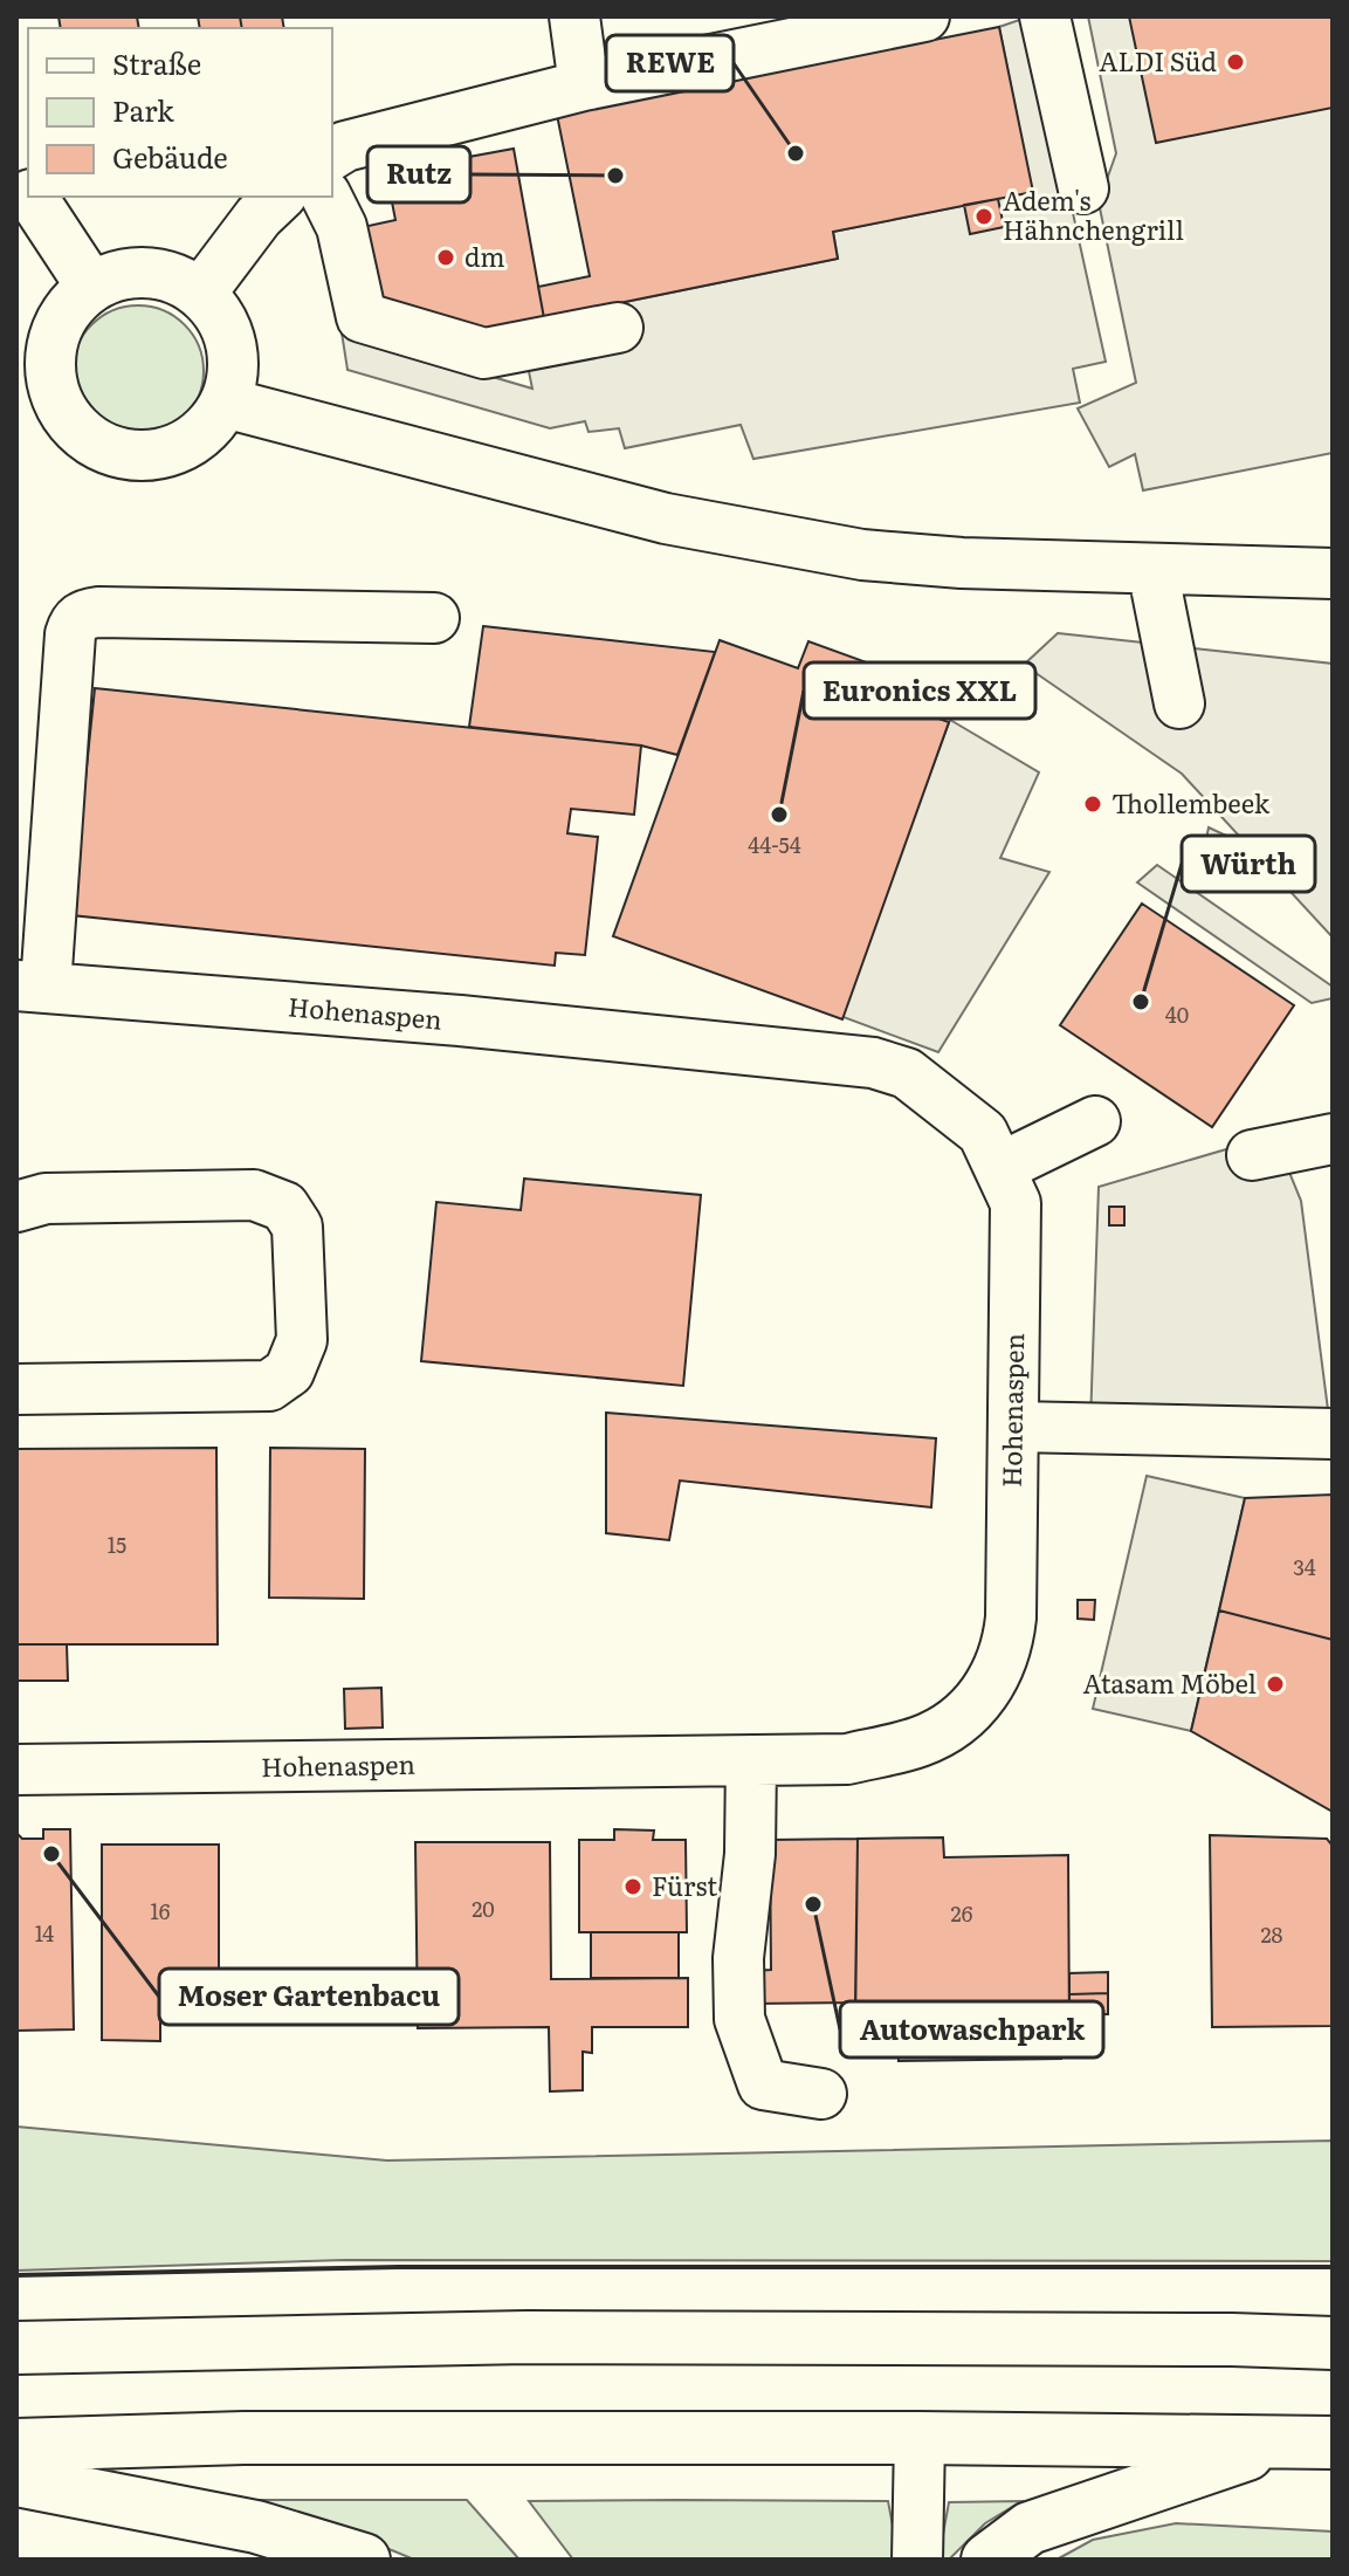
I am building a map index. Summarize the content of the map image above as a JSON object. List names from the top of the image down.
{
  "streets": {
    "street": ["Hohenaspen"]
  },
  "places": [
    "ALDI Süd",
    "REWE",
    "Rutz",
    "Adem's Hähnchengrill",
    "dm",
    "Thollembeek",
    "Euronics XXL",
    "Würth",
    "Atasam Möbel",
    "Moser Gartenbacu",
    "Fürst",
    "Autowaschpark"
  ],
  "house_numbers": [
    "44-54",
    "40",
    "15",
    "34",
    "20",
    "16",
    "26",
    "14",
    "28"
  ],
  "legend": ["Straße", "Park", "Gebäude"]
}
